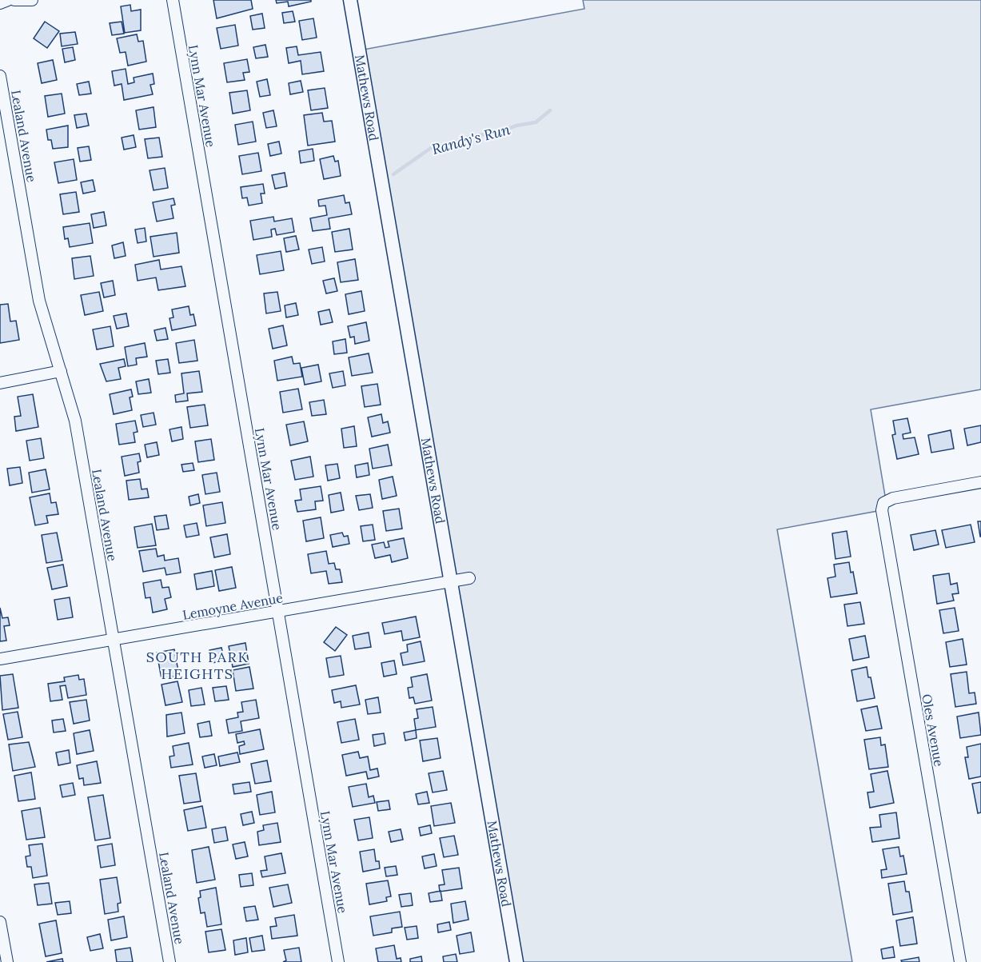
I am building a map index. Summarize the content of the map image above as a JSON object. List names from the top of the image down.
{
  "streets": {
    "street": [
      "Lynn Mar Avenue",
      "Mathews Road",
      "Lealand Avenue",
      "Lemoyne Avenue",
      "Oles Avenue"
    ]
  },
  "crossings": [
    ["Lynn Mar Avenue", "Lemoyne Avenue"],
    ["Mathews Road", "Lemoyne Avenue"],
    ["Lealand Avenue", "Lemoyne Avenue"]
  ],
  "districts": ["SOUTH PARK HEIGHTS"],
  "water": ["Randy's Run"]
}
